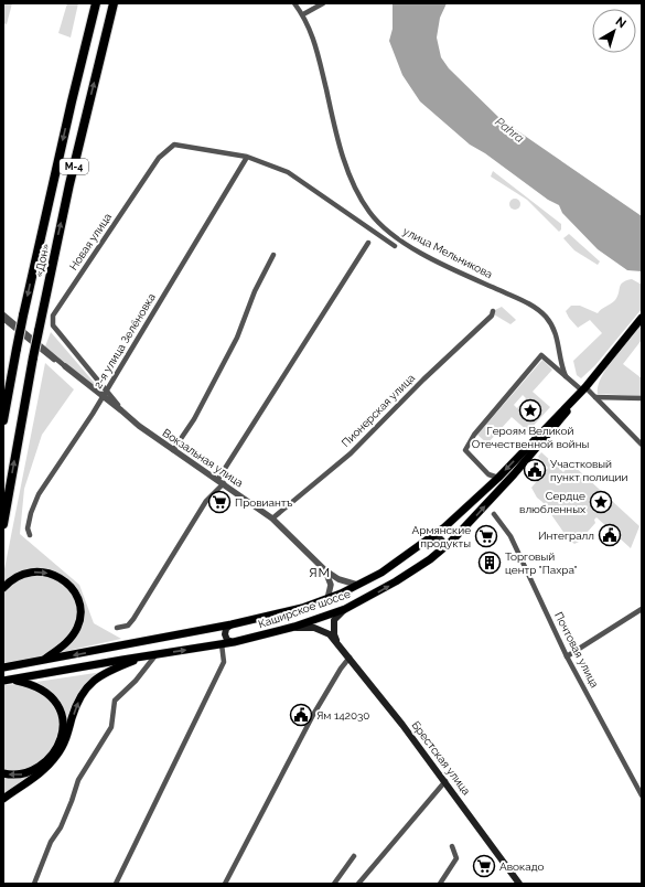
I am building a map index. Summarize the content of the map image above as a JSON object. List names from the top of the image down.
{
  "streets": {
    "highway": ["М-4", "«Дон»"],
    "main road": ["Каширское шоссе", "Брестская улица"],
    "street": [
      "Новая улица",
      "улица Мельникова",
      "2-я улица Зелёновка",
      "Пионерская улица",
      "Вокзальная улица",
      "Почтовая улица"
    ]
  },
  "crossings": [
    ["Новая улица", "2-я улица Зелёновка"],
    ["Новая улица", "Вокзальная улица"],
    ["2-я улица Зелёновка", "Вокзальная улица"],
    ["Пионерская улица", "Вокзальная улица"],
    ["Вокзальная улица", "Каширское шоссе"],
    ["Каширское шоссе", "Брестская улица"]
  ],
  "districts": ["ЯМ"],
  "water": ["Pahra"],
  "places": {
    "place": ["Героям Великой Отечественной войны", "Сердце влюбленных"],
    "public building": ["Участковый пункт полиции", "Интегралл", "Ям 142030"],
    "supermarket": ["Провиантъ", "Армянские продукты", "Авокадо"],
    "building": ["Торговый центр \"Пахра\""]
  },
  "north": "top right"
}
